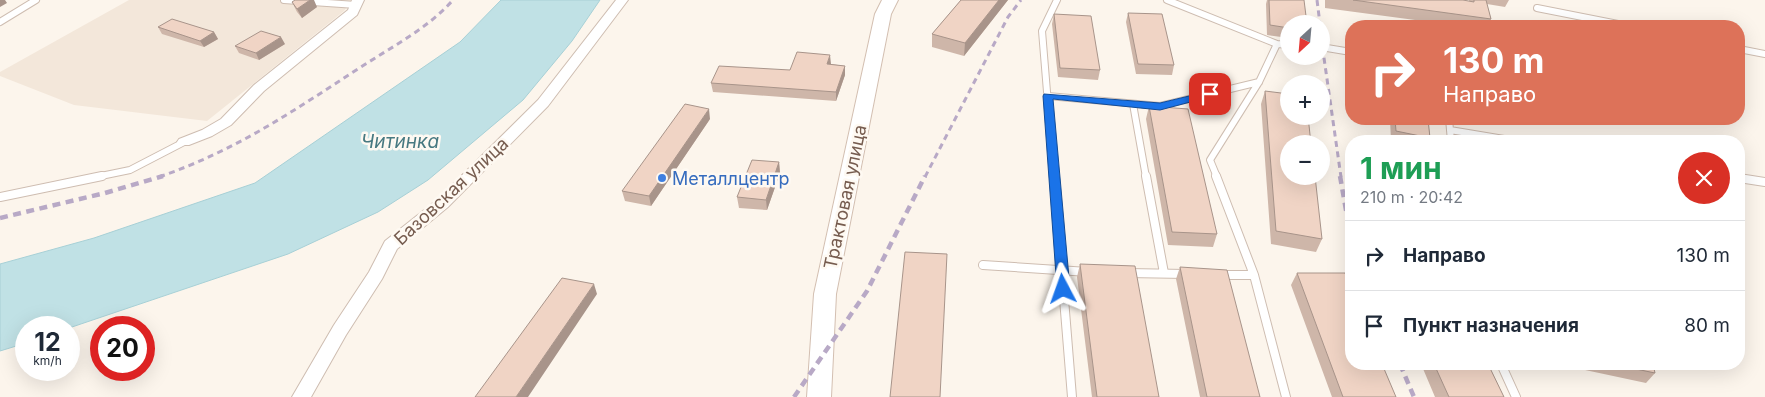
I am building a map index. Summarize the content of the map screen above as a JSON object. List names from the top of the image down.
{
  "streets": {
    "main road": ["Трактовая улица"],
    "street": ["Базовская улица"]
  },
  "water": ["Читинка"],
  "places": ["Металлцентр"],
  "north": "bottom left",
  "page": {
    "map_buttons": ["+", "−"],
    "turn": ["130 m", "Направо"],
    "heading": ["1 мин", "210 m · 20:42"],
    "list": [
      {
        "name": "Направо",
        "value": "130 m"
      },
      {
        "name": "Пункт назначения",
        "value": "80 m"
      }
    ],
    "speed": "12 km/h",
    "limit": "20"
  }
}
